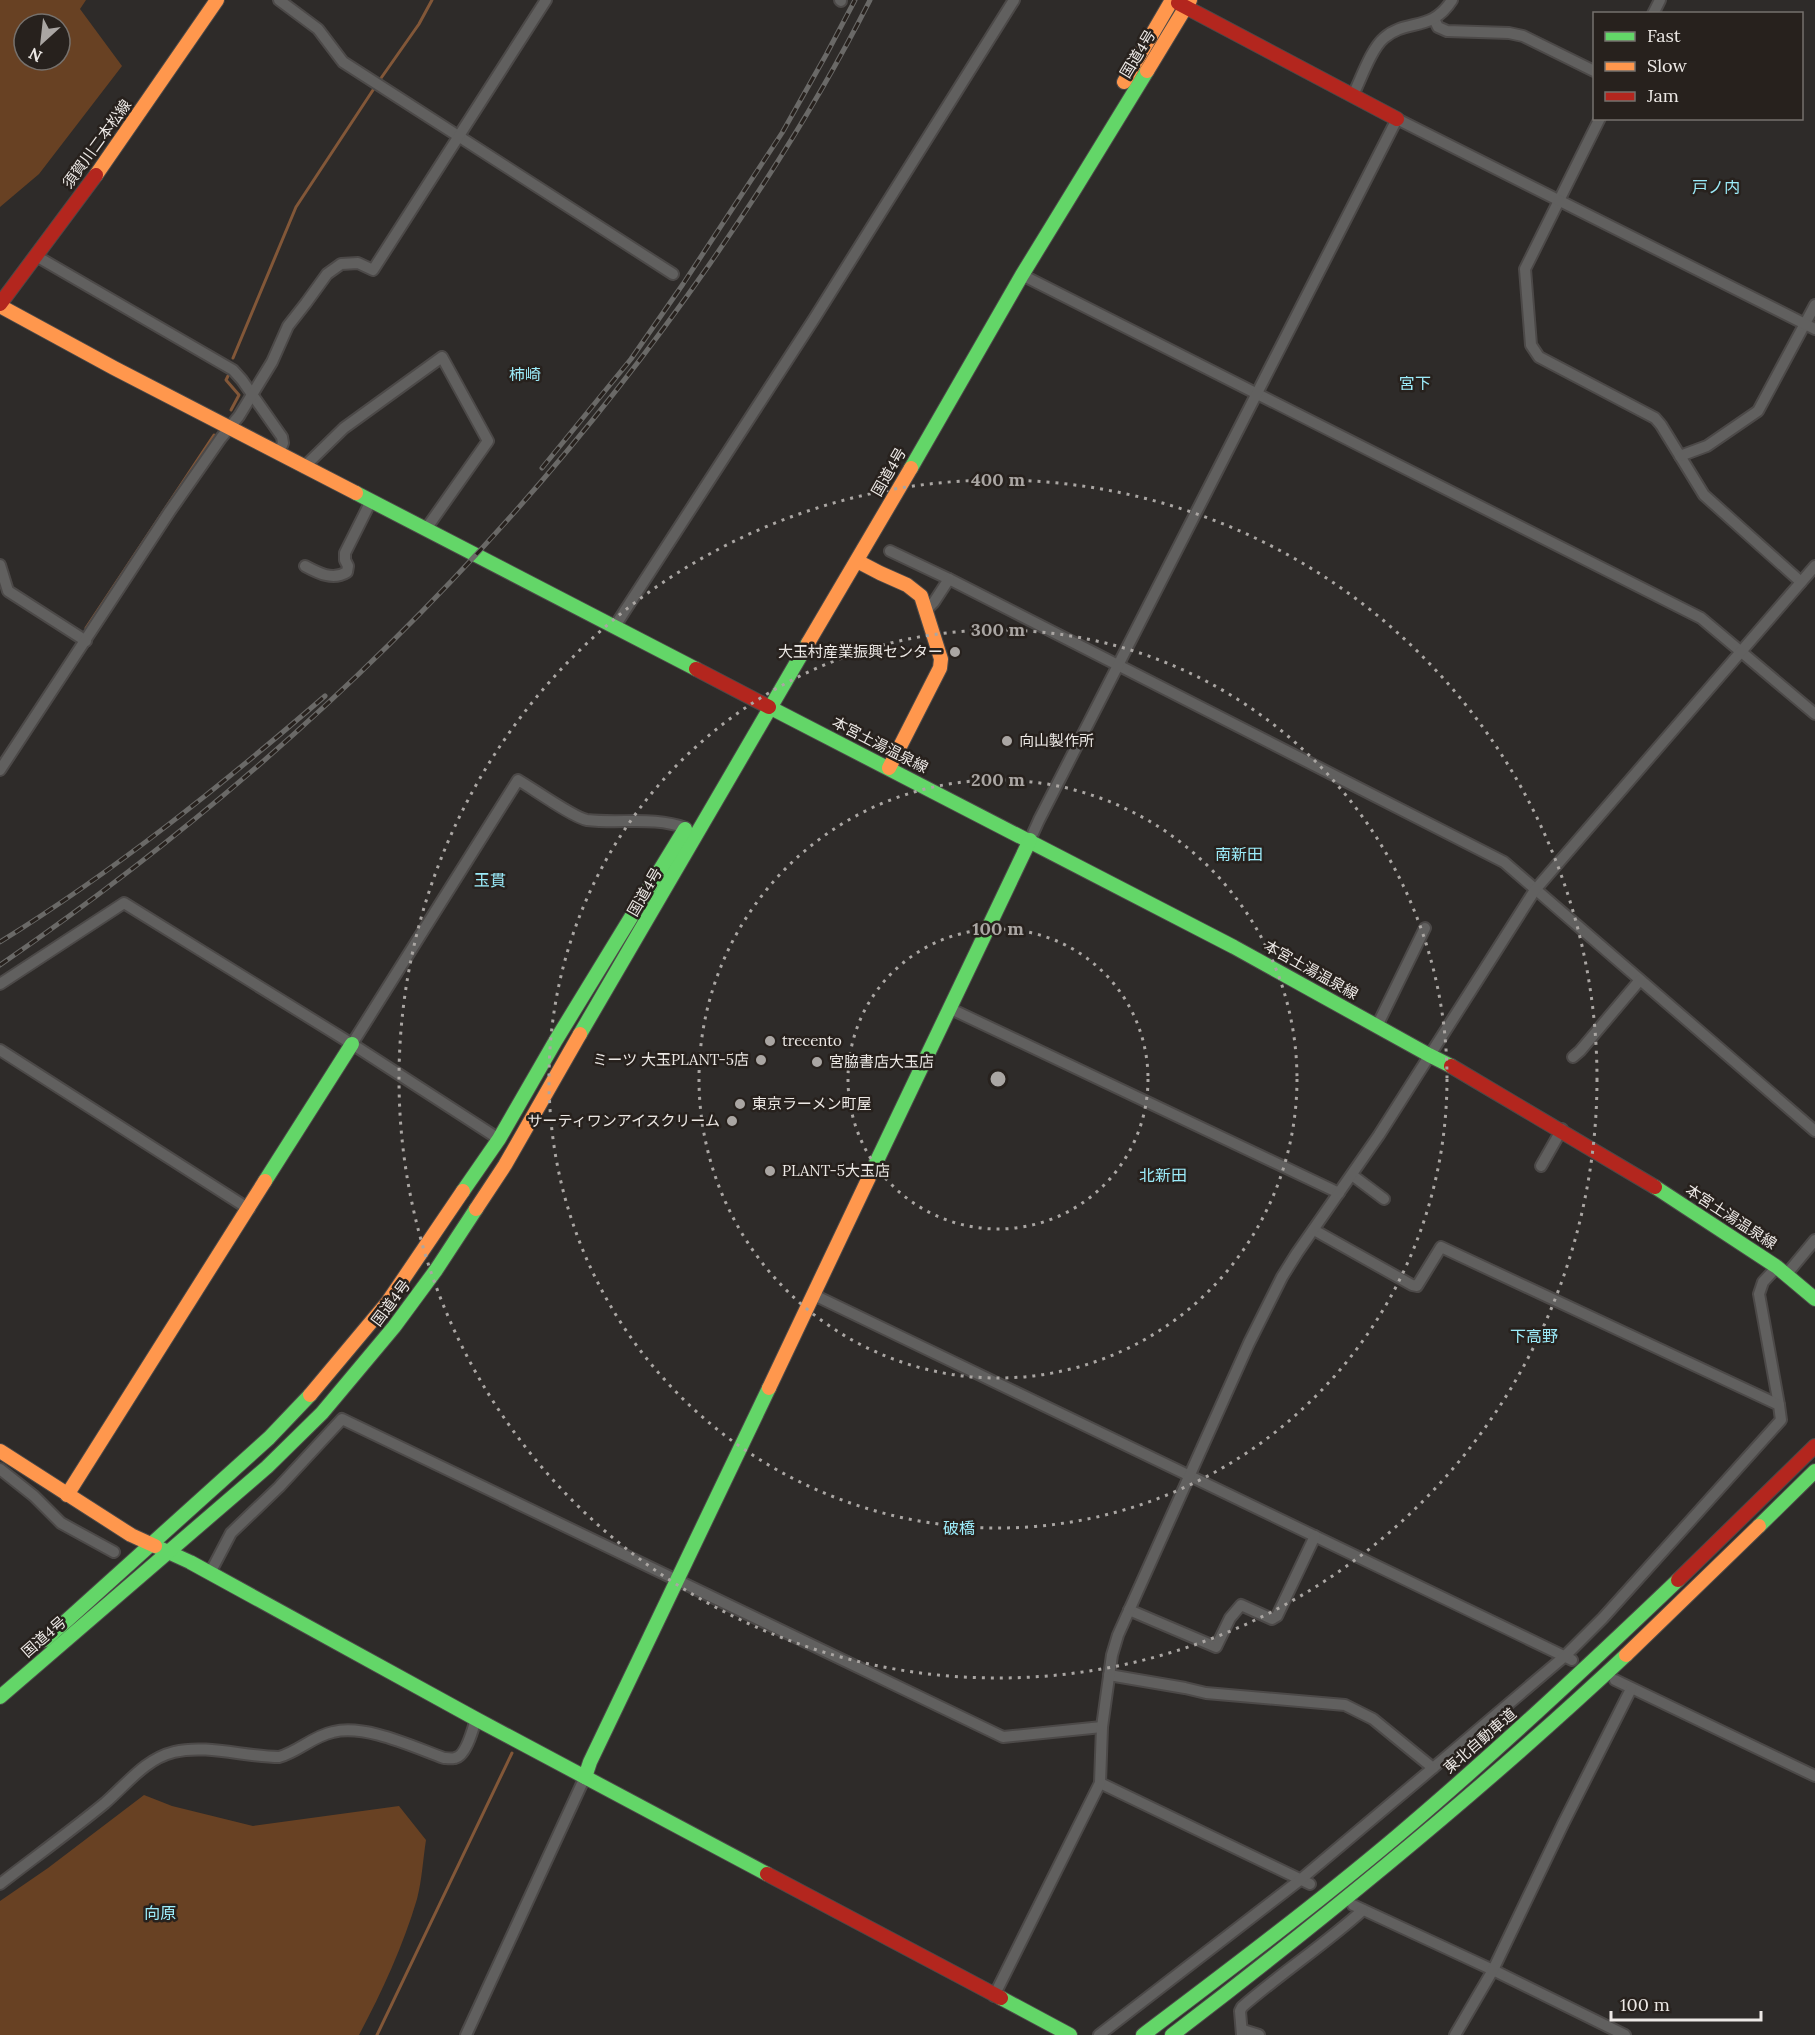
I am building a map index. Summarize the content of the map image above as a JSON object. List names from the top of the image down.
{
  "streets": {
    "main road": [
      "国道4号",
      "須賀川二本松線",
      "本宮土湯温泉線",
      "東北自動車道"
    ]
  },
  "crossings": [
    ["国道4号", "本宮土湯温泉線"],
    ["須賀川二本松線", "本宮土湯温泉線"]
  ],
  "districts": [
    "戸ノ内",
    "柿崎",
    "宮下",
    "南新田",
    "玉貫",
    "北新田",
    "下高野",
    "破橋",
    "向原"
  ],
  "places": [
    "大玉村産業振興センター",
    "向山製作所",
    "trecento",
    "ミーツ 大玉PLANT-5店",
    "宮脇書店大玉店",
    "東京ラーメン町屋",
    "サーティワンアイスクリーム",
    "PLANT-5大玉店"
  ],
  "legend": ["Fast", "Slow", "Jam"],
  "scale_bar": "100 m",
  "north": "bottom left",
  "rings": [
    "400 m",
    "300 m",
    "200 m",
    "100 m"
  ]
}
